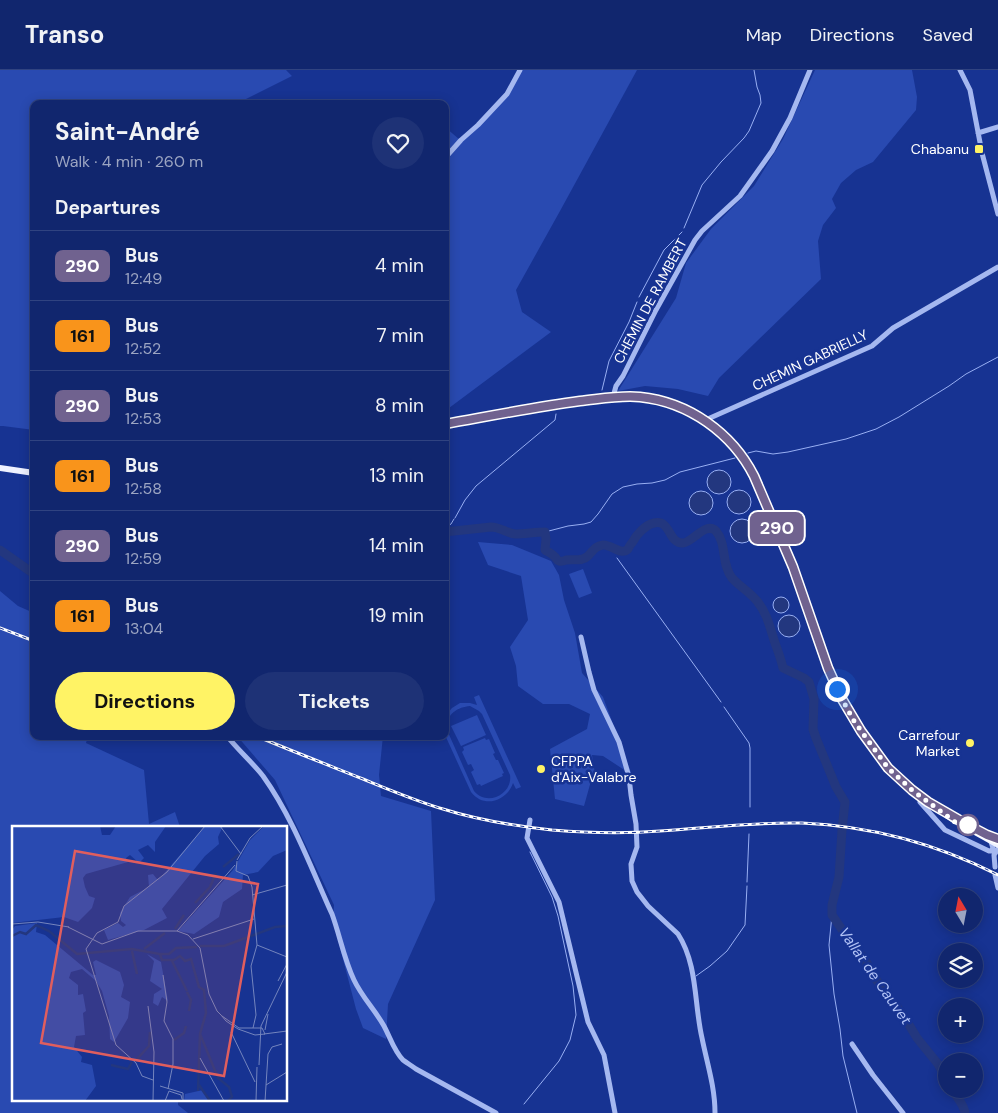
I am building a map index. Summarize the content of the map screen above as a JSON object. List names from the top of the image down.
{
  "streets": {
    "street": ["CHEMIN DE RAMBERT", "CHEMIN GABRIELLY"]
  },
  "water": ["Vallat de Cauvet"],
  "places": {
    "transit": ["Chabanu"],
    "other": ["Carrefour Market", "CFPPA d'Aix-Valabre"]
  },
  "lines": ["bus line 290"],
  "north": "top",
  "page": {
    "header": "Transo",
    "nav": ["Map", "Directions", "Saved"],
    "on_map": "290",
    "heading": [
      ["Saint-André", "Walk · 4 min · 260 m"],
      "Departures"
    ],
    "list": [
      {
        "mark": "290",
        "name": "Bus",
        "note": "12:49",
        "value": "4 min"
      },
      {
        "mark": "161",
        "name": "Bus",
        "note": "12:52",
        "value": "7 min"
      },
      {
        "mark": "290",
        "name": "Bus",
        "note": "12:53",
        "value": "8 min"
      },
      {
        "mark": "161",
        "name": "Bus",
        "note": "12:58",
        "value": "13 min"
      },
      {
        "mark": "290",
        "name": "Bus",
        "note": "12:59",
        "value": "14 min"
      },
      {
        "mark": "161",
        "name": "Bus",
        "note": "13:04",
        "value": "19 min"
      }
    ],
    "buttons": ["Directions", "Tickets"],
    "map_buttons": ["+", "−"]
  }
}
